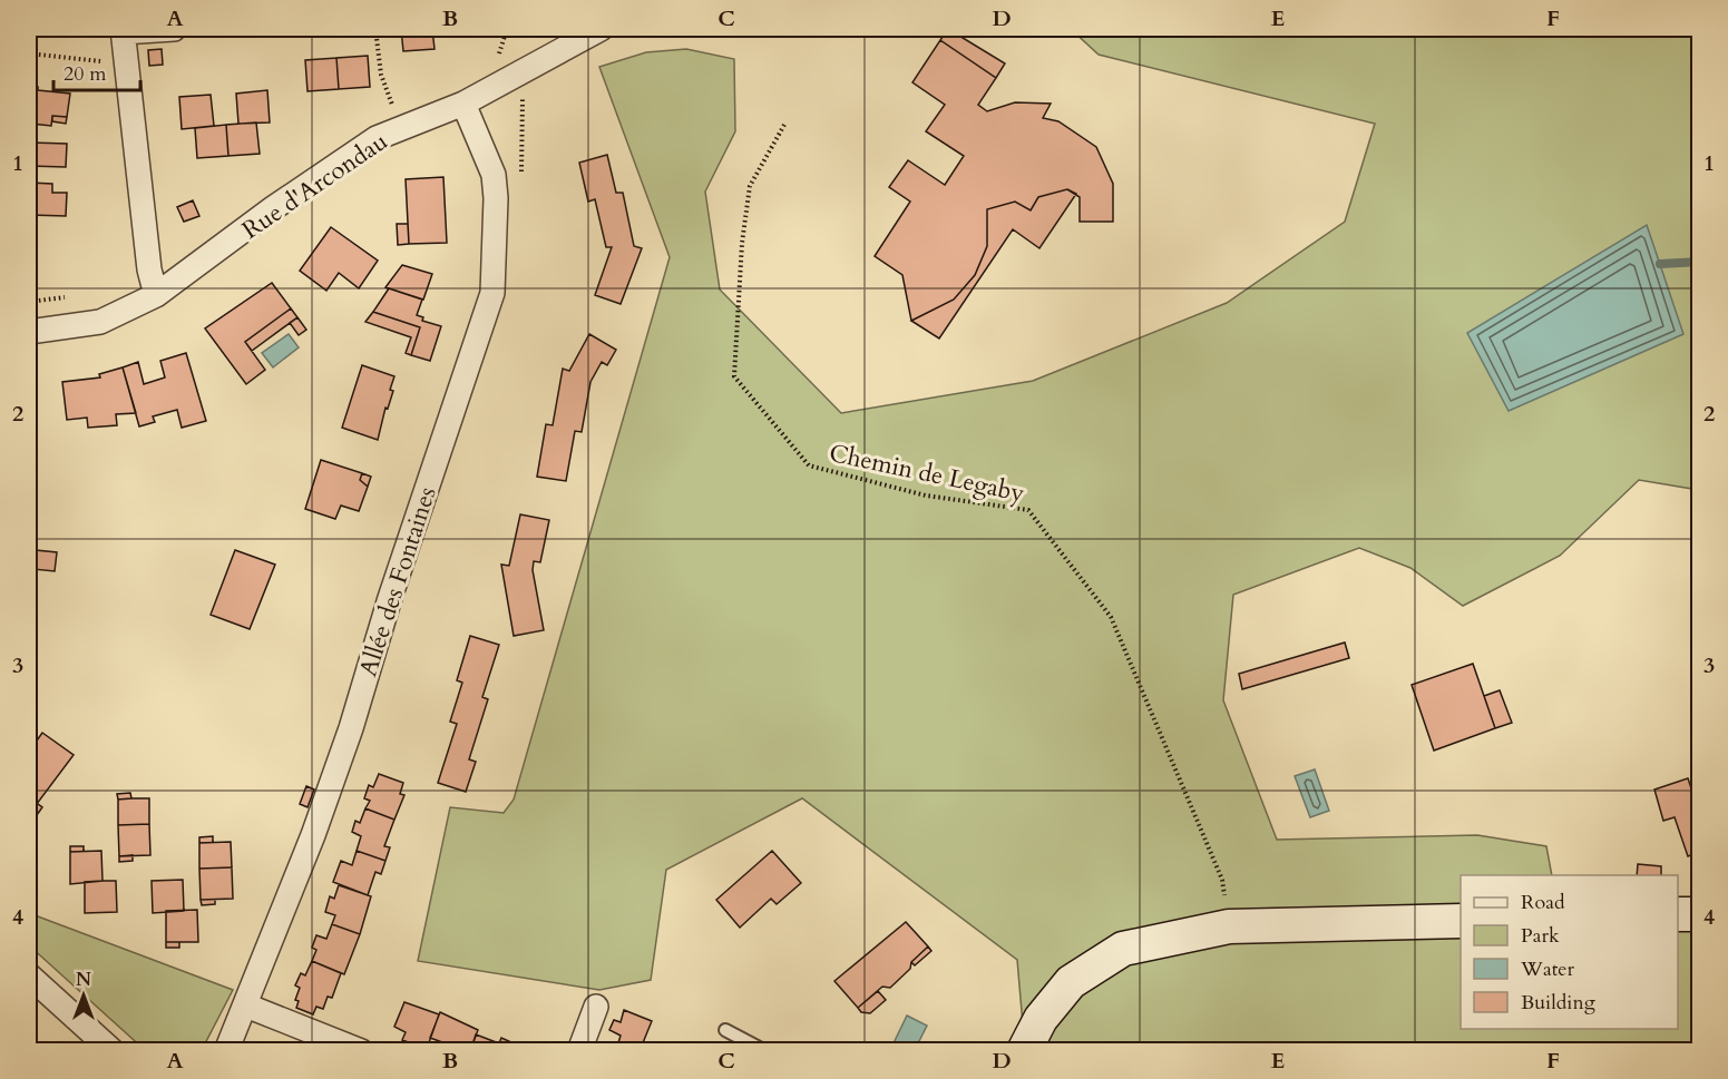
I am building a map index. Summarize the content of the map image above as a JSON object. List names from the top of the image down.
{
  "streets": {
    "street": ["Rue d'Arcondau", "Allée des Fontaines"],
    "path": ["Chemin de Legaby"]
  },
  "crossings": [
    ["Rue d'Arcondau", "Allée des Fontaines"]
  ],
  "legend": [
    "Road",
    "Park",
    "Water",
    "Building"
  ],
  "scale_bar": "20 m",
  "north": "top",
  "grid": {
    "columns": [
      "A",
      "B",
      "C",
      "D",
      "E",
      "F"
    ],
    "rows": [
      "1",
      "2",
      "3",
      "4"
    ]
  }
}
